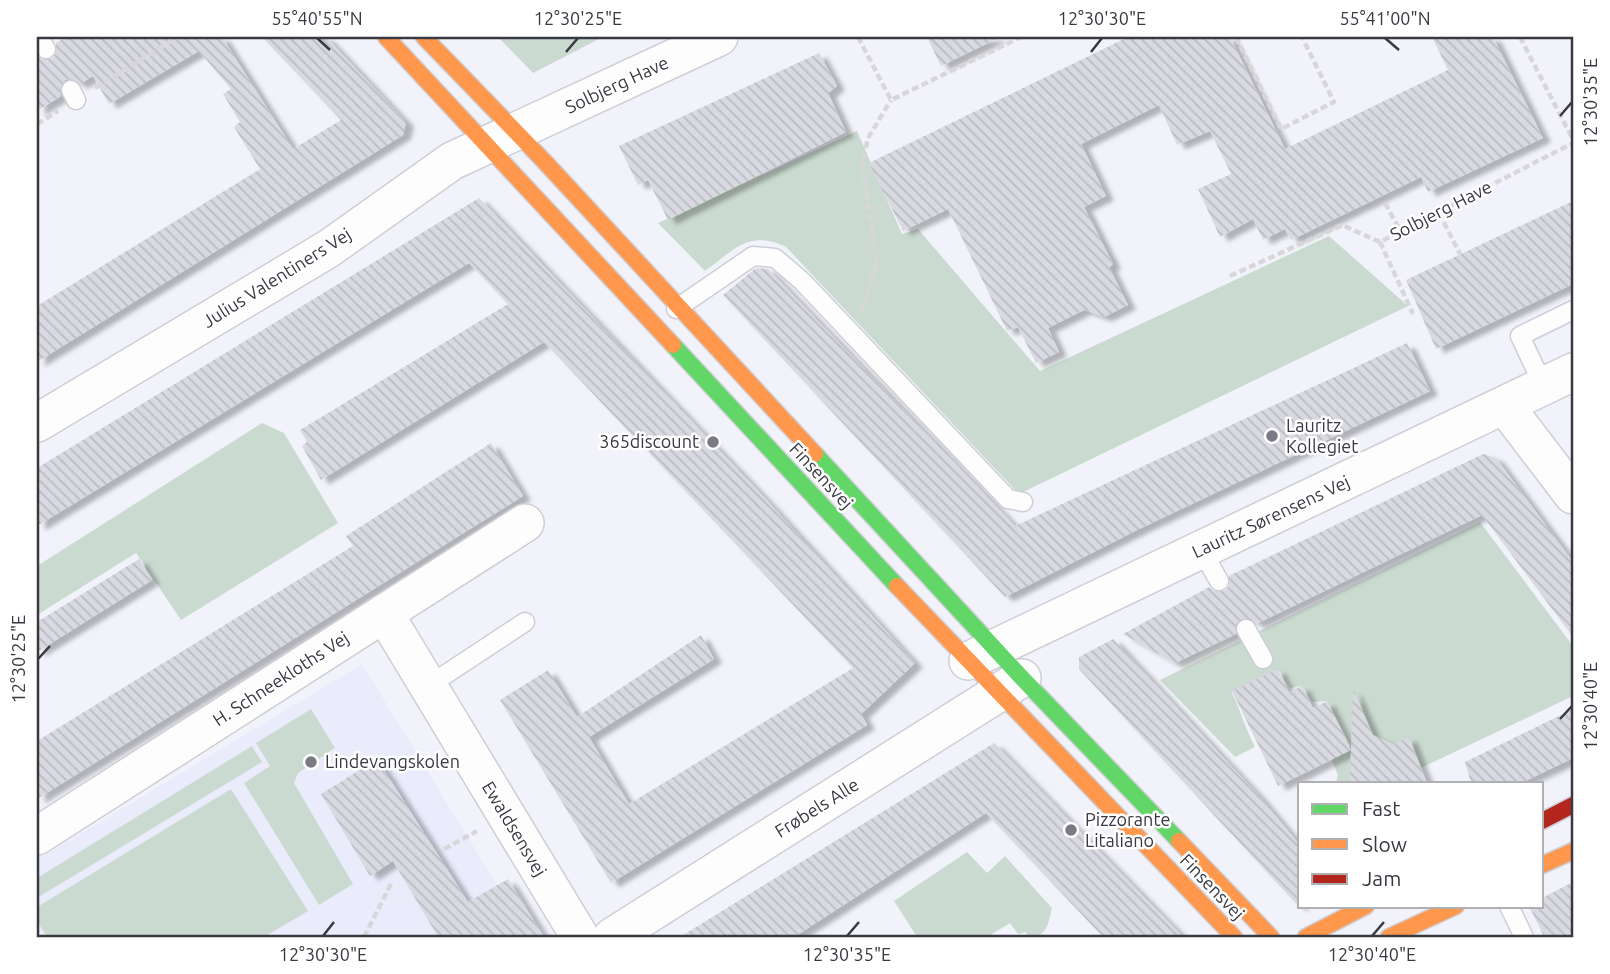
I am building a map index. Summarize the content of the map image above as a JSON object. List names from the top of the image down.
{
  "streets": {
    "street": [
      "Solbjerg Have",
      "Julius Valentiners Vej",
      "Finsensvej",
      "Lauritz Sørensens Vej",
      "H. Schneekloths Vej",
      "Frøbels Alle",
      "Ewaldsensvej"
    ]
  },
  "crossings": [
    ["Solbjerg Have", "Julius Valentiners Vej"],
    ["Solbjerg Have", "Finsensvej"],
    ["Julius Valentiners Vej", "Finsensvej"],
    ["Finsensvej", "Lauritz Sørensens Vej"],
    ["Finsensvej", "Frøbels Alle"],
    ["H. Schneekloths Vej", "Ewaldsensvej"]
  ],
  "places": [
    "Lauritz Kollegiet",
    "365discount",
    "Lindevangskolen",
    "Pizzorante Litaliano"
  ],
  "legend": ["Fast", "Slow", "Jam"],
  "coordinates": [
    "55°40'55\"N",
    "12°30'25\"E",
    "12°30'30\"E",
    "55°41'00\"N",
    "12°30'35\"E",
    "12°30'40\"E"
  ]
}
